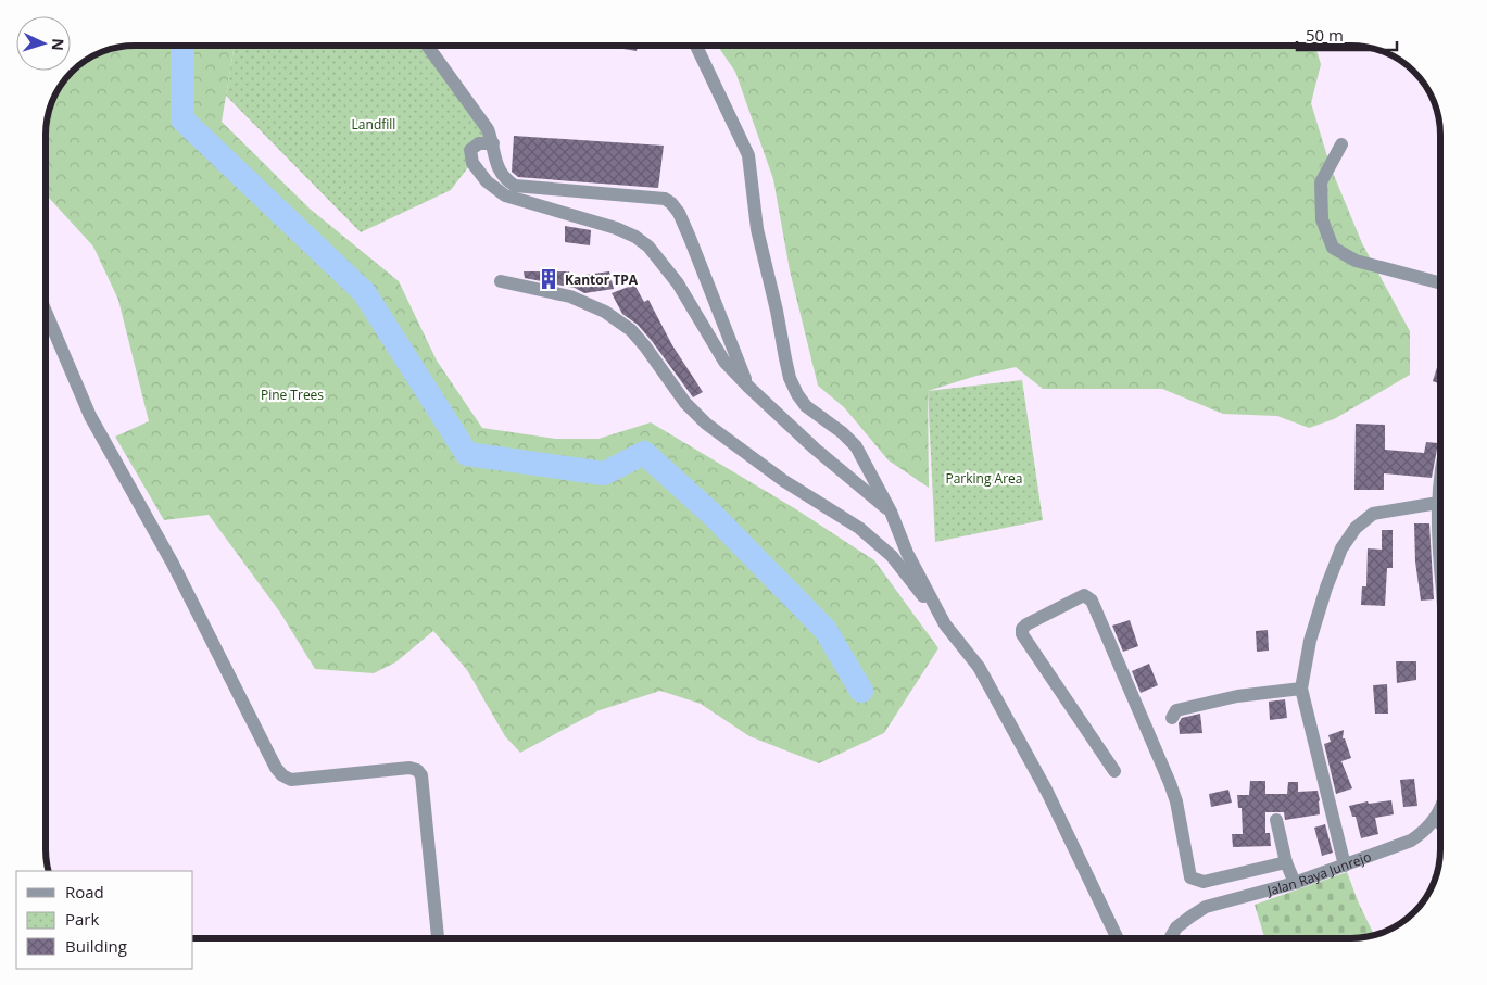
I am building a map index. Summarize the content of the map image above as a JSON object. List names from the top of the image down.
{
  "streets": {
    "street": ["Jalan Raya Junrejo"]
  },
  "parks": ["Landfill", "Pine Trees", "Parking Area"],
  "places": {
    "building": ["Kantor TPA"]
  },
  "legend": ["Road", "Park", "Building"],
  "scale_bar": "50 m",
  "north": "right"
}
